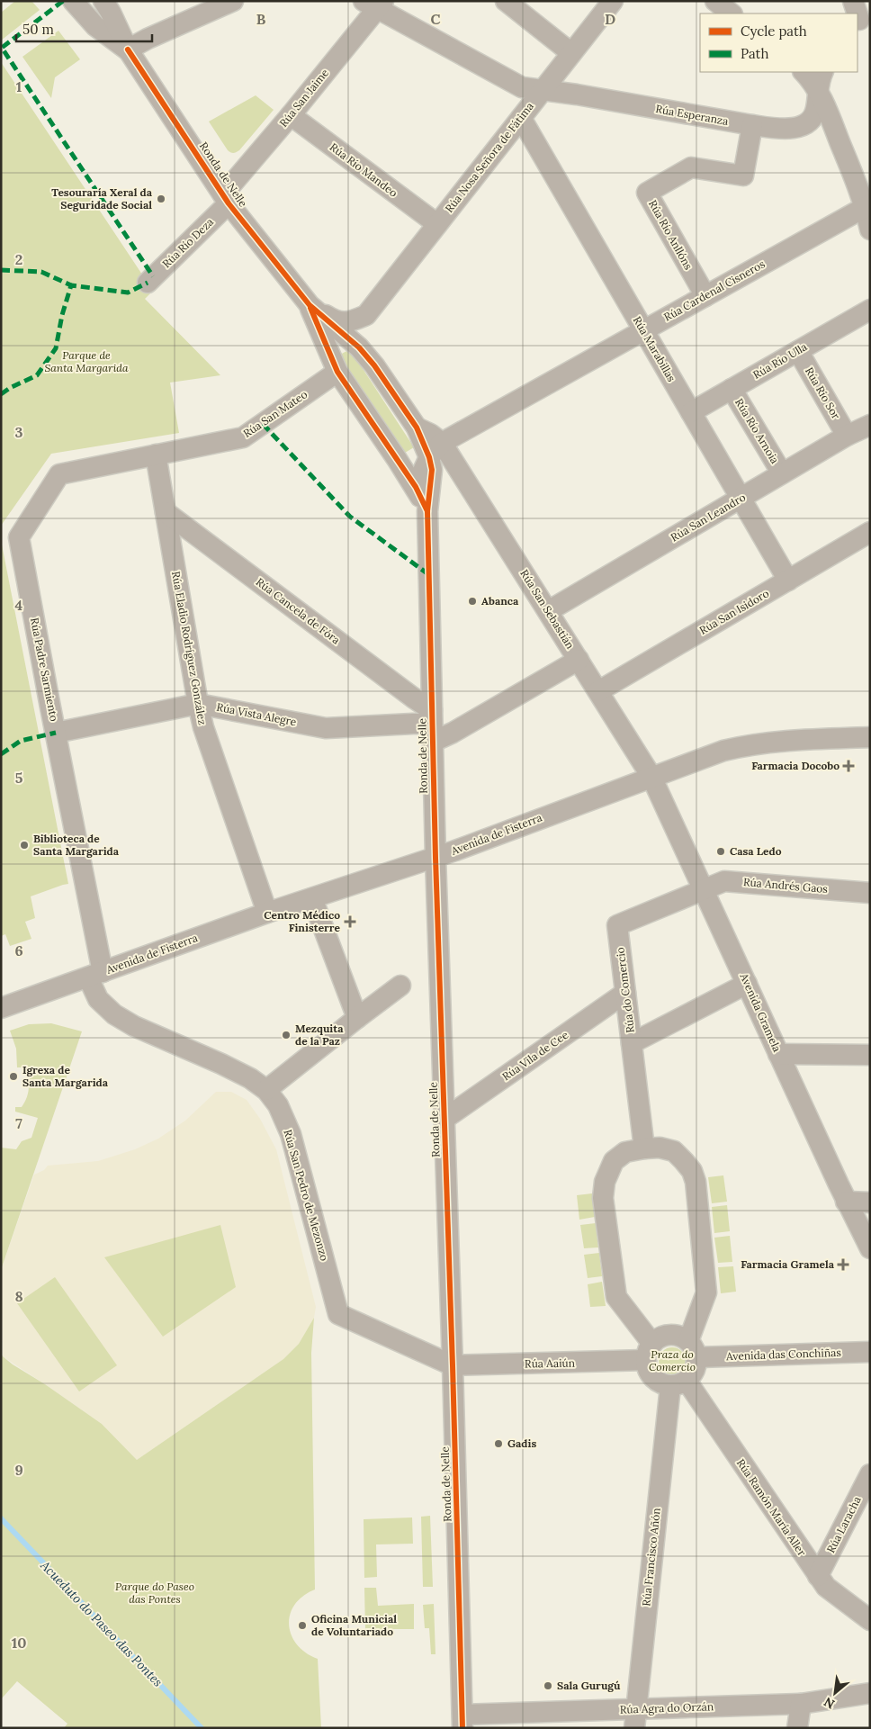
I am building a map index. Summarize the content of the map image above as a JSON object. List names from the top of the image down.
{
  "streets": {
    "street": [
      "Rúa San Jaime",
      "Rúa Esperanza",
      "Rúa Nosa Señora de Fátima",
      "Rúa Río Mandeo",
      "Ronda de Nelle",
      "Rúa Río Anllóns",
      "Rúa Río Deza",
      "Rúa Cardenal Cisneros",
      "Rúa Marabillas",
      "Rúa Río Ulla",
      "Rúa Río Sor",
      "Rúa San Mateo",
      "Rúa Río Arnoia",
      "Rúa San Leandro",
      "Rúa San Sebastián",
      "Rúa Cancela de Fóra",
      "Rúa San Isidoro",
      "Rúa Eladio Rodríguez González",
      "Rúa Padre Sarmiento",
      "Rúa Vista Alegre",
      "Avenida de Fisterra",
      "Rúa Andrés Gaos",
      "Rúa do Comercio",
      "Avenida Gramela",
      "Rúa Vila de Cee",
      "Rúa San Pedro de Mezonzo",
      "Avenida das Conchiñas",
      "Rúa Aaiún",
      "Rúa Ramón María Aller",
      "Rúa Laracha",
      "Rúa Francisco Añón",
      "Rúa Agra do Orzán"
    ]
  },
  "crossings": [
    ["Rúa San Jaime", "Rúa Esperanza"],
    ["Rúa San Jaime", "Rúa Río Mandeo"],
    ["Rúa San Jaime", "Ronda de Nelle"],
    ["Rúa San Jaime", "Rúa Río Deza"],
    ["Rúa Esperanza", "Rúa Nosa Señora de Fátima"],
    ["Rúa Esperanza", "Rúa Río Anllóns"],
    ["Rúa Nosa Señora de Fátima", "Rúa Río Mandeo"],
    ["Rúa Nosa Señora de Fátima", "Ronda de Nelle"],
    ["Rúa Nosa Señora de Fátima", "Rúa Marabillas"],
    ["Ronda de Nelle", "Rúa Río Deza"],
    ["Ronda de Nelle", "Rúa Cardenal Cisneros"],
    ["Ronda de Nelle", "Rúa San Mateo"],
    ["Ronda de Nelle", "Rúa San Sebastián"],
    ["Ronda de Nelle", "Rúa Cancela de Fóra"],
    ["Ronda de Nelle", "Rúa Vista Alegre"],
    ["Ronda de Nelle", "Avenida de Fisterra"],
    ["Ronda de Nelle", "Rúa Vila de Cee"],
    ["Ronda de Nelle", "Rúa San Pedro de Mezonzo"],
    ["Ronda de Nelle", "Rúa Aaiún"],
    ["Ronda de Nelle", "Rúa Agra do Orzán"],
    ["Rúa Río Anllóns", "Rúa Cardenal Cisneros"],
    ["Rúa Cardenal Cisneros", "Rúa Marabillas"],
    ["Rúa Cardenal Cisneros", "Rúa San Sebastián"],
    ["Rúa Marabillas", "Rúa Río Ulla"],
    ["Rúa Marabillas", "Rúa San Leandro"],
    ["Rúa Marabillas", "Rúa San Isidoro"],
    ["Rúa Río Ulla", "Rúa Río Sor"],
    ["Rúa Río Ulla", "Rúa Río Arnoia"],
    ["Rúa Río Sor", "Rúa San Leandro"],
    ["Rúa San Mateo", "Rúa Eladio Rodríguez González"],
    ["Rúa San Mateo", "Rúa Padre Sarmiento"],
    ["Rúa Río Arnoia", "Rúa San Leandro"],
    ["Rúa San Leandro", "Rúa San Sebastián"],
    ["Rúa San Sebastián", "Rúa San Isidoro"],
    ["Rúa San Sebastián", "Avenida de Fisterra"],
    ["Rúa San Sebastián", "Avenida Gramela"],
    ["Rúa Cancela de Fóra", "Rúa Eladio Rodríguez González"],
    ["Rúa Cancela de Fóra", "Rúa Vista Alegre"],
    ["Rúa Eladio Rodríguez González", "Rúa Padre Sarmiento"],
    ["Rúa Eladio Rodríguez González", "Rúa Vista Alegre"],
    ["Rúa Eladio Rodríguez González", "Avenida de Fisterra"],
    ["Rúa Padre Sarmiento", "Rúa Vista Alegre"],
    ["Rúa Padre Sarmiento", "Avenida de Fisterra"],
    ["Rúa Padre Sarmiento", "Rúa San Pedro de Mezonzo"],
    ["Avenida de Fisterra", "Avenida Gramela"],
    ["Avenida de Fisterra", "Rúa San Pedro de Mezonzo"],
    ["Rúa Andrés Gaos", "Rúa do Comercio"],
    ["Rúa Andrés Gaos", "Avenida Gramela"],
    ["Rúa do Comercio", "Avenida Gramela"],
    ["Rúa do Comercio", "Rúa Vila de Cee"],
    ["Rúa San Pedro de Mezonzo", "Rúa Aaiún"],
    ["Avenida das Conchiñas", "Rúa Aaiún"],
    ["Avenida das Conchiñas", "Rúa Ramón María Aller"],
    ["Avenida das Conchiñas", "Rúa Francisco Añón"],
    ["Rúa Aaiún", "Rúa Ramón María Aller"],
    ["Rúa Aaiún", "Rúa Francisco Añón"],
    ["Rúa Ramón María Aller", "Rúa Laracha"],
    ["Rúa Ramón María Aller", "Rúa Francisco Añón"],
    ["Rúa Francisco Añón", "Rúa Agra do Orzán"]
  ],
  "water": ["Acueduto do Paseo das Pontes"],
  "parks": ["Parque de Santa Margarida", "Praza do Comercio", "Parque do Paseo das Pontes"],
  "places": {
    "other": [
      "Tesouraría Xeral da Seguridade Social",
      "Abanca",
      "Biblioteca de Santa Margarida",
      "Casa Ledo",
      "Mezquita de la Paz",
      "Igrexa de Santa Margarida",
      "Gadis",
      "Oficina Municial de Voluntariado",
      "Sala Gurugú"
    ],
    "health": ["Farmacia Docobo", "Centro Médico Finisterre", "Farmacia Gramela"]
  },
  "legend": ["Cycle path", "Path"],
  "scale_bar": "50 m",
  "north": "bottom left",
  "grid": {
    "columns": ["B", "C", "D"],
    "rows": [
      "1",
      "2",
      "3",
      "4",
      "5",
      "6",
      "7",
      "8",
      "9",
      "10"
    ]
  }
}
